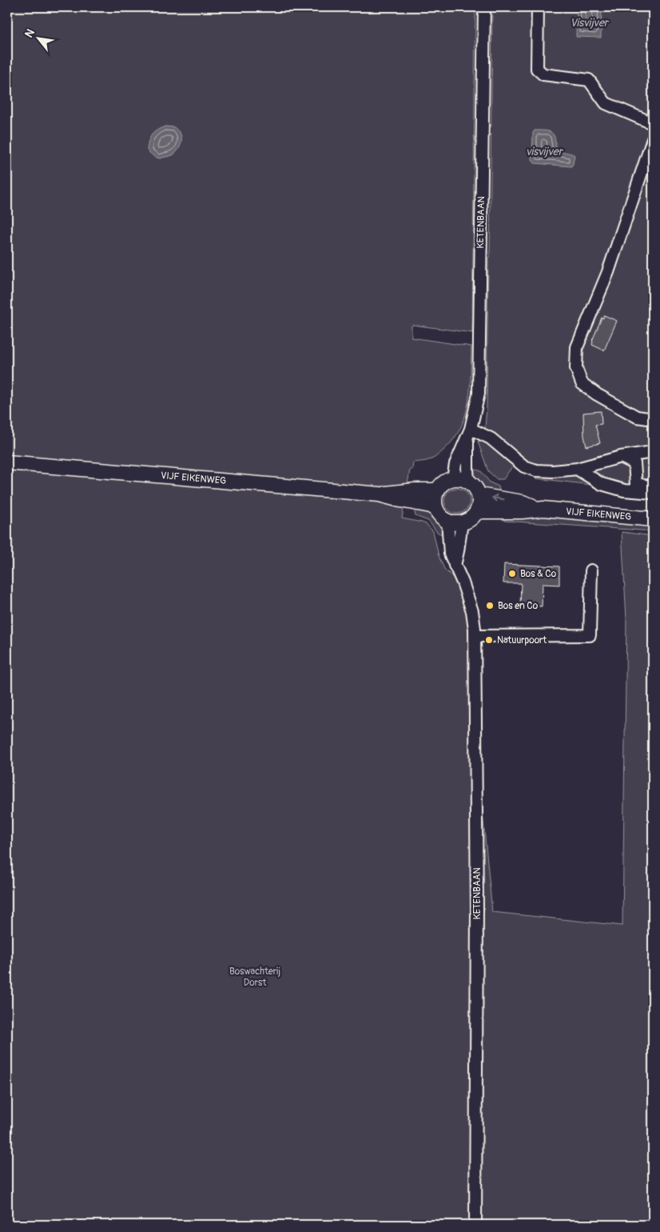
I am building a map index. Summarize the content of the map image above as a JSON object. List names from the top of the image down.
{
  "streets": {
    "main road": ["VIJF EIKENWEG"],
    "street": ["KETENBAAN"]
  },
  "crossings": [
    ["KETENBAAN", "VIJF EIKENWEG"]
  ],
  "water": ["Visvijver", "visvijver"],
  "parks": ["Boswachterij Dorst"],
  "places": ["Bos & Co", "Bos en Co", "Natuurpoort"],
  "north": "top left"
}
